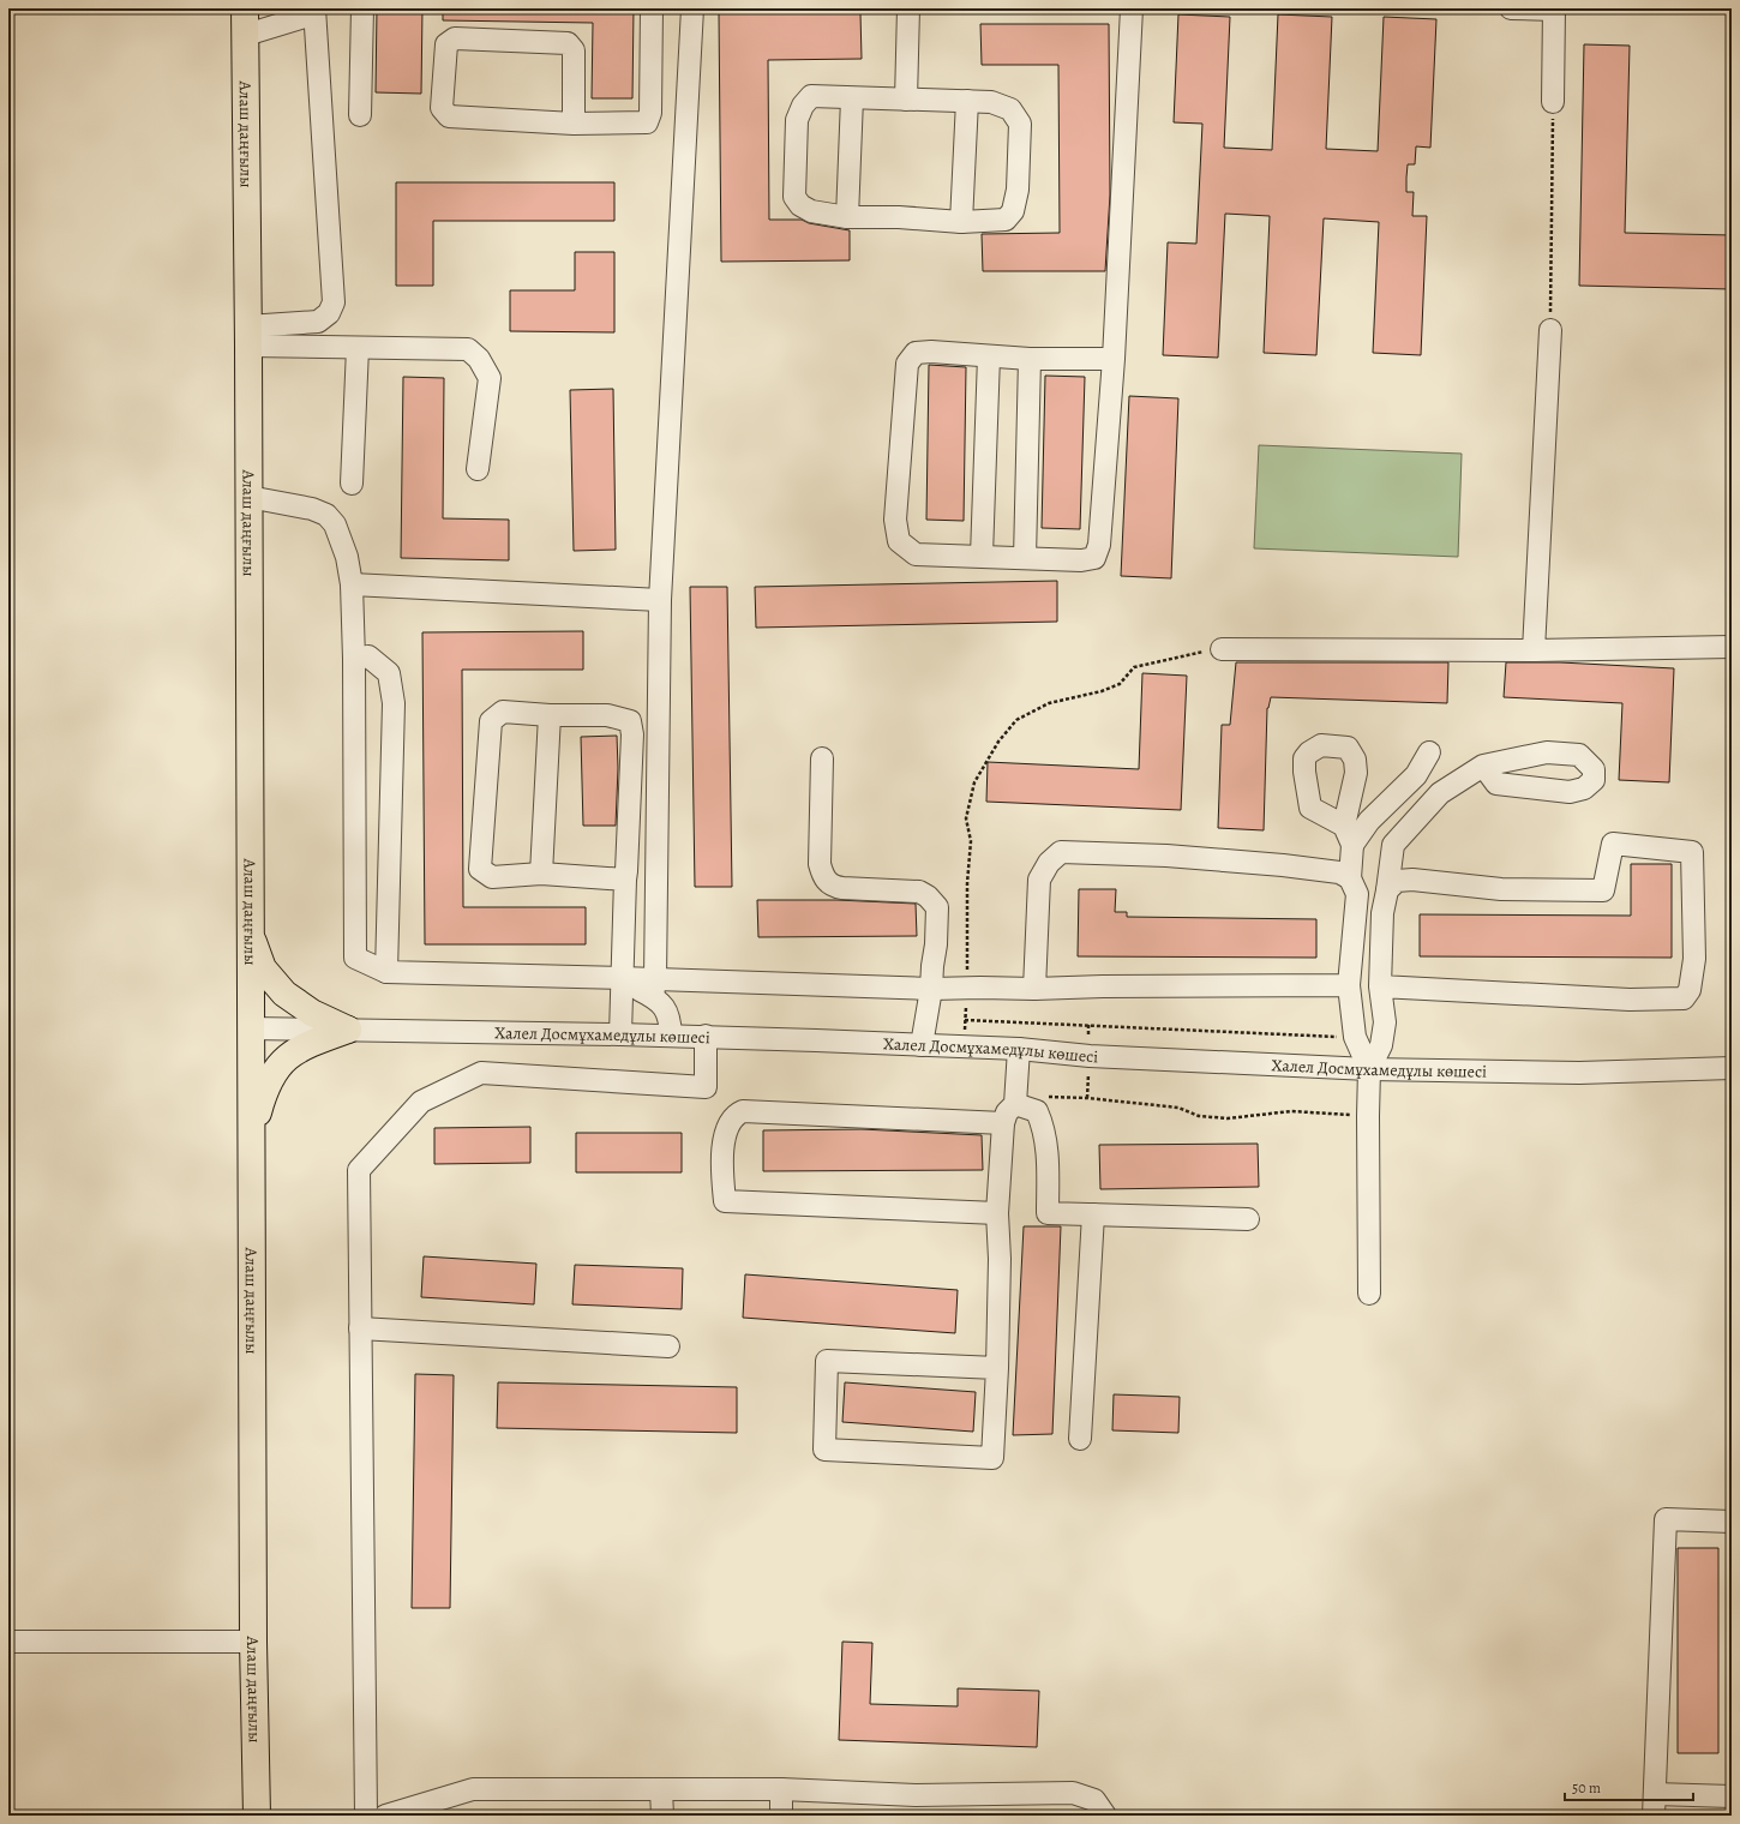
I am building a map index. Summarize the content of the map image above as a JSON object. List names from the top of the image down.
{
  "streets": {
    "main road": ["Алаш даңғылы"],
    "street": ["Халел Досмұхамедұлы көшесі"]
  },
  "crossings": [
    ["Алаш даңғылы", "Халел Досмұхамедұлы көшесі"]
  ],
  "scale_bar": "50 m"
}
